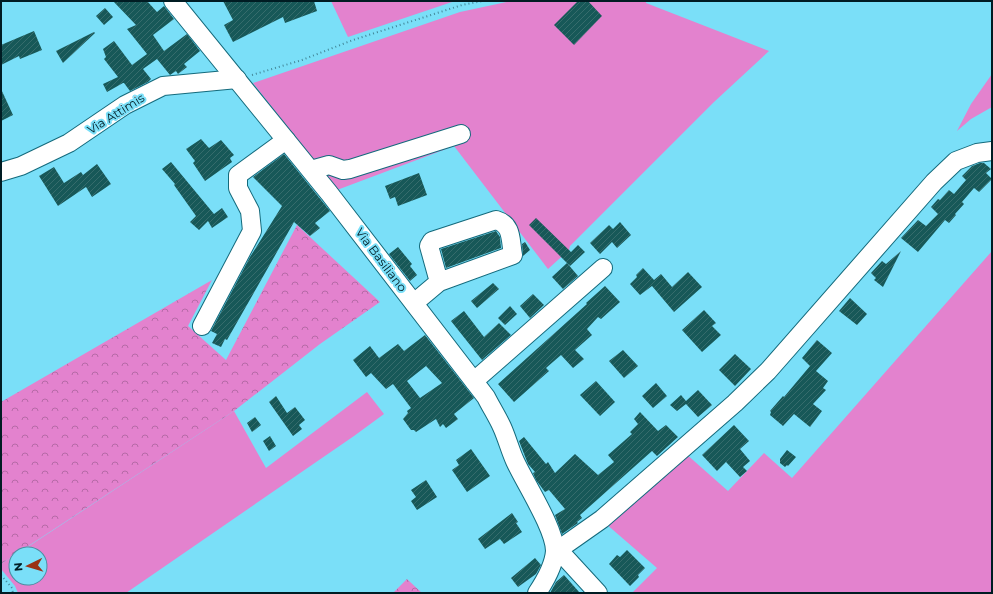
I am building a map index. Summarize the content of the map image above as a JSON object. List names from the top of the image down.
{
  "streets": {
    "street": ["Via Attimis", "Via Basiliano"]
  },
  "crossings": [
    ["Via Attimis", "Via Basiliano"]
  ],
  "north": "left"
}
